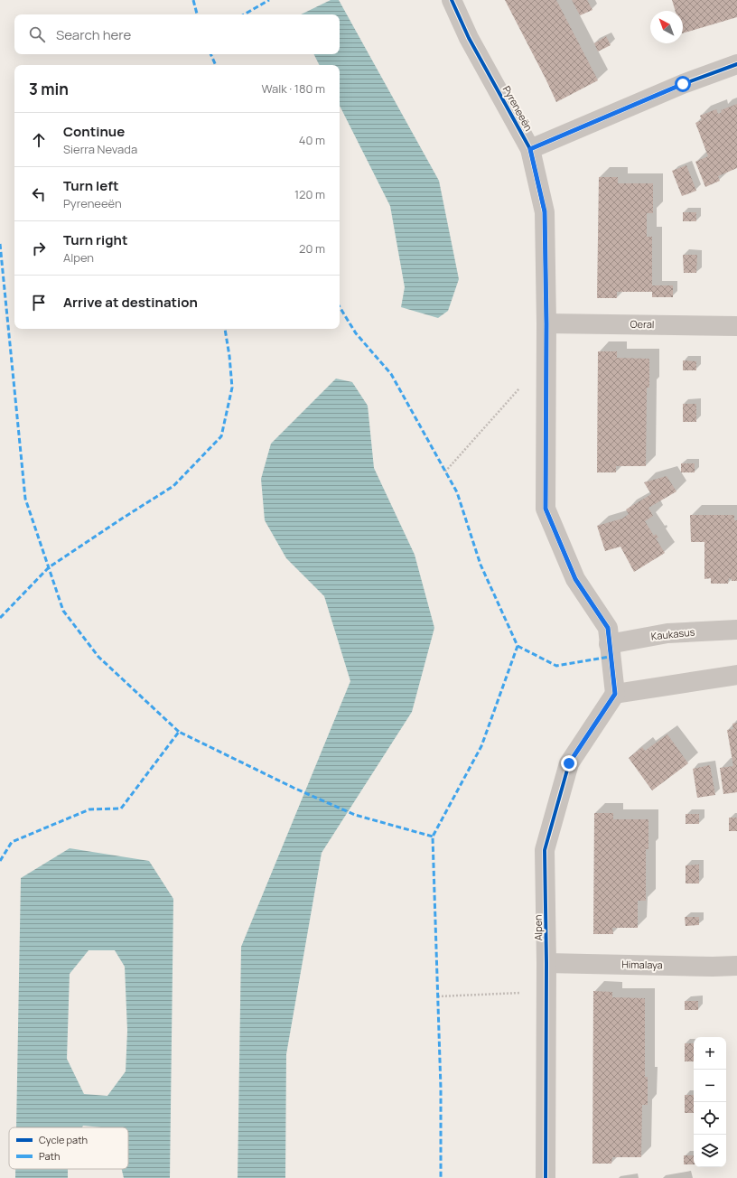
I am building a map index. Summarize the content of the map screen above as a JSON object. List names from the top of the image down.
{
  "streets": {
    "street": [
      "Pyreneeën",
      "Oeral",
      "Kaukasus",
      "Alpen",
      "Himalaya"
    ]
  },
  "crossings": [
    ["Pyreneeën", "Oeral"],
    ["Pyreneeën", "Kaukasus"],
    ["Pyreneeën", "Alpen"],
    ["Alpen", "Himalaya"]
  ],
  "legend": ["Cycle path", "Path"],
  "north": "top left",
  "page": {
    "search": "Search here",
    "heading": ["3 min", "Walk · 180 m"],
    "list": [
      ["Continue", "Sierra Nevada", "40 m"],
      ["Turn left", "Pyreneeën", "120 m"],
      ["Turn right", "Alpen", "20 m"],
      "Arrive at destination"
    ],
    "map_buttons": ["+", "−"]
  }
}
